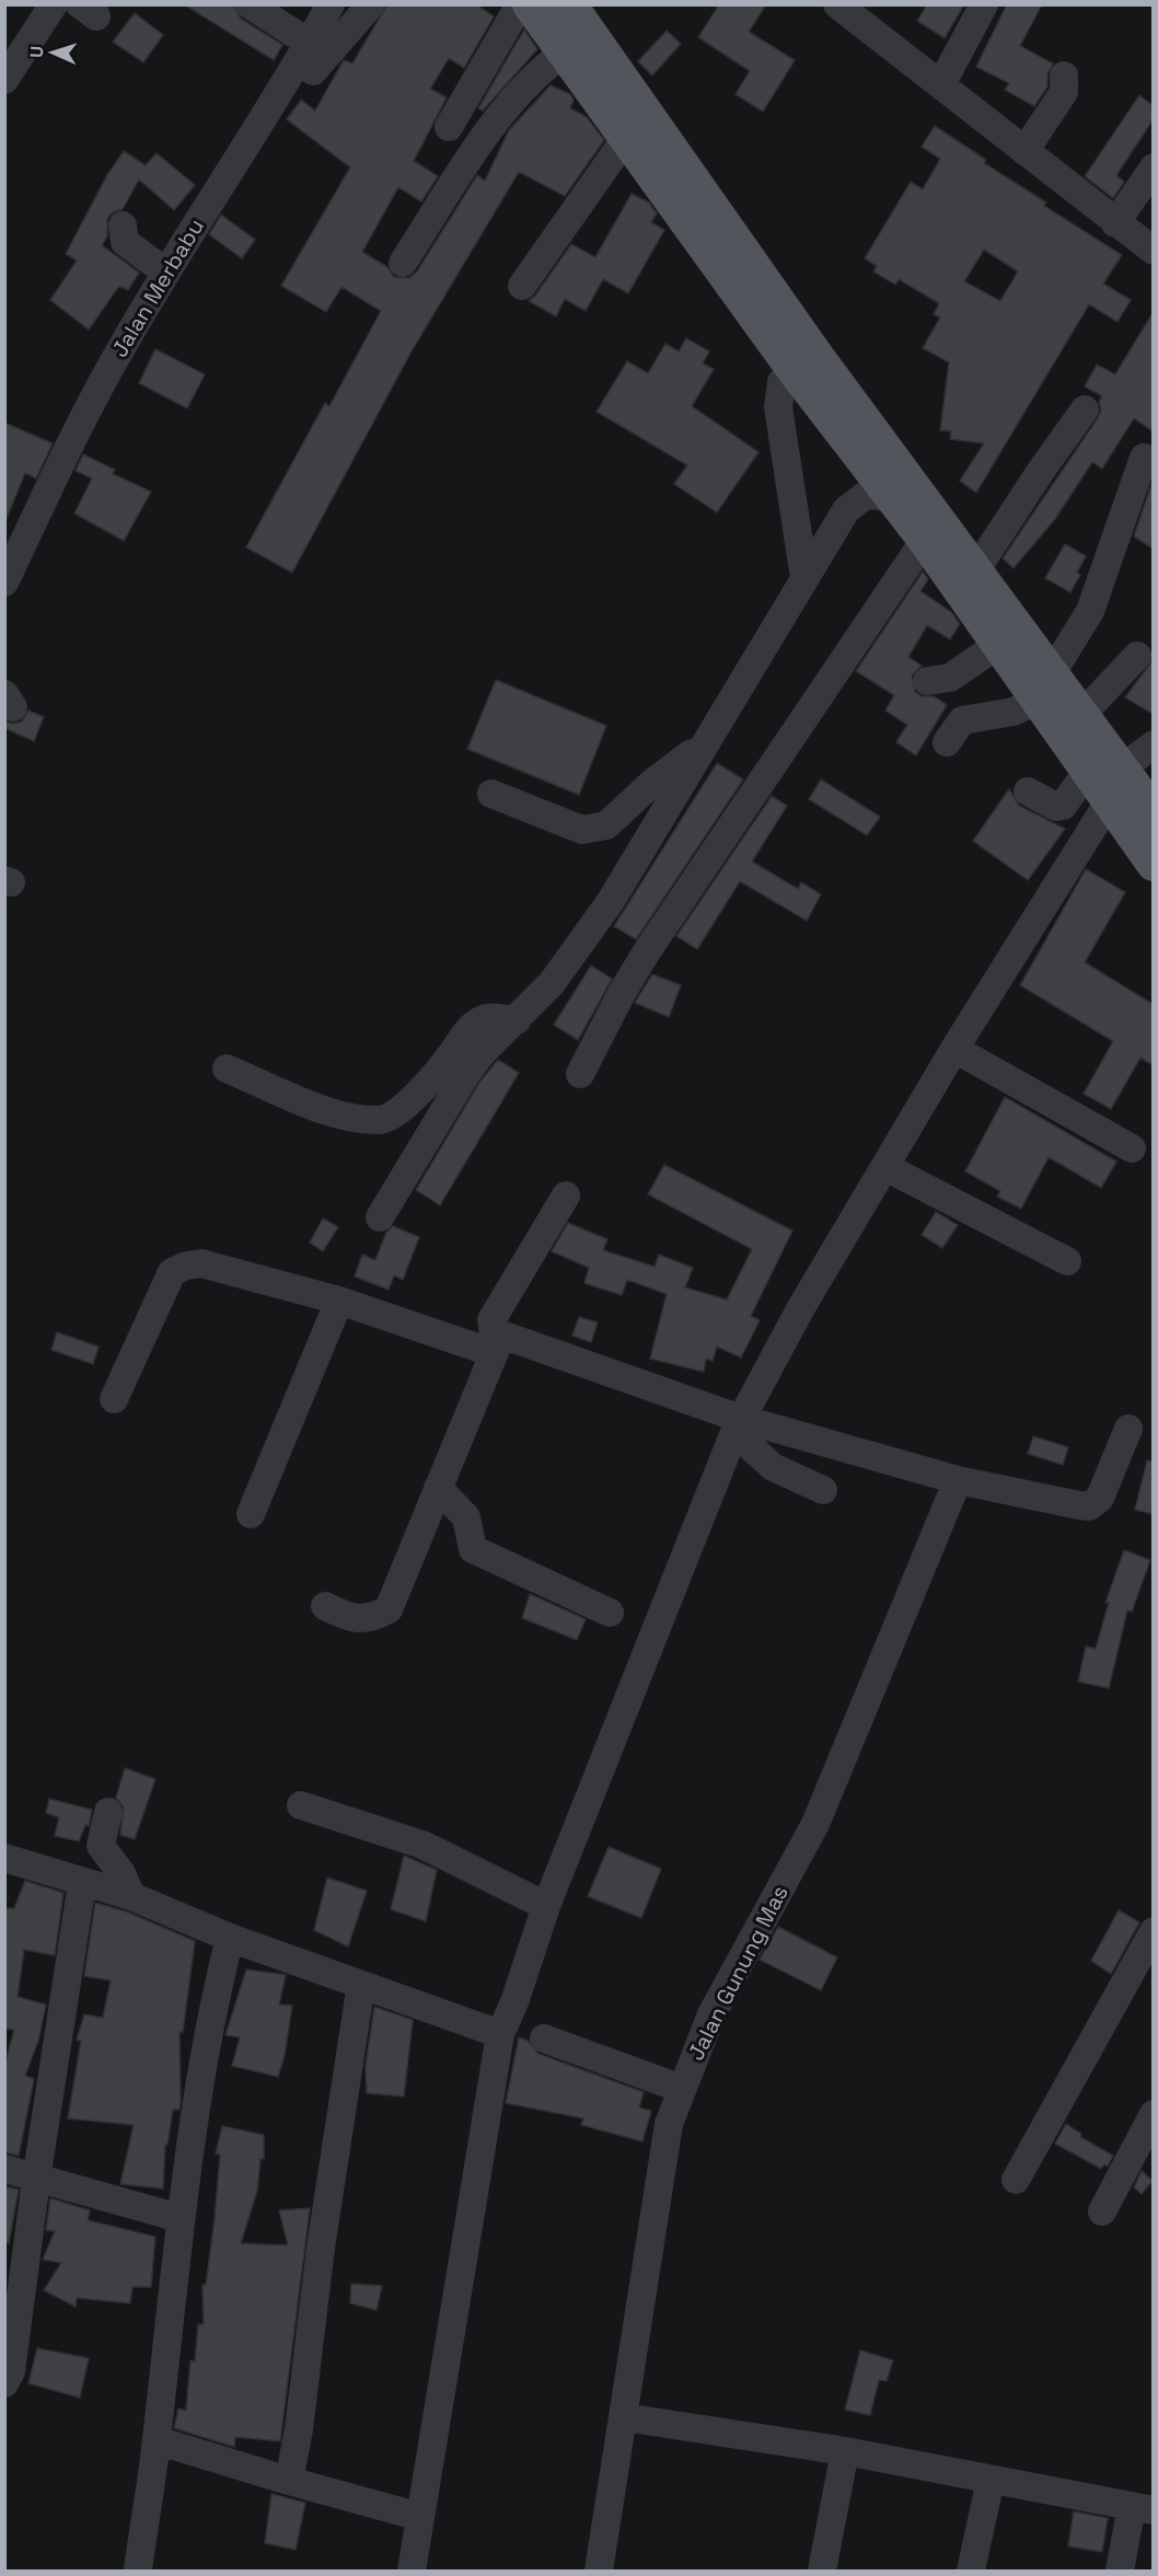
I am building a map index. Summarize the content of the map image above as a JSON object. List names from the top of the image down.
{
  "streets": {
    "street": ["Jalan Merbabu", "Jalan Gunung Mas"]
  },
  "north": "left"
}
